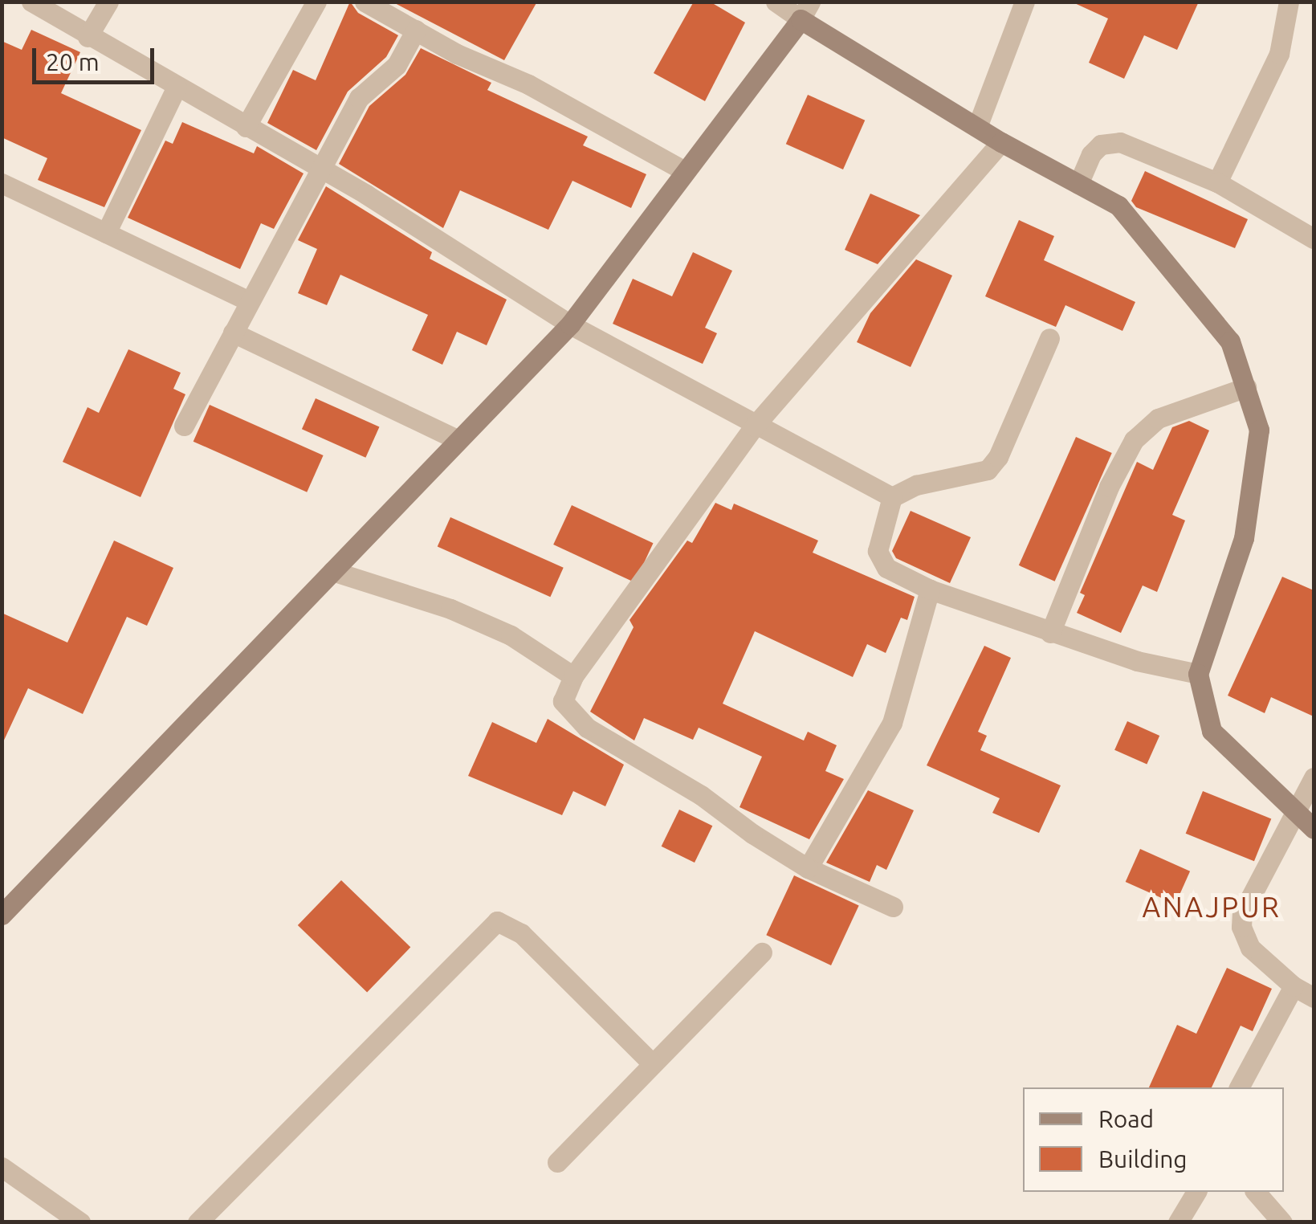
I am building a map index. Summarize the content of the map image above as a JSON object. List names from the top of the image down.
{
  "districts": ["ANAJPUR"],
  "legend": ["Road", "Building"],
  "scale_bar": "20 m"
}
